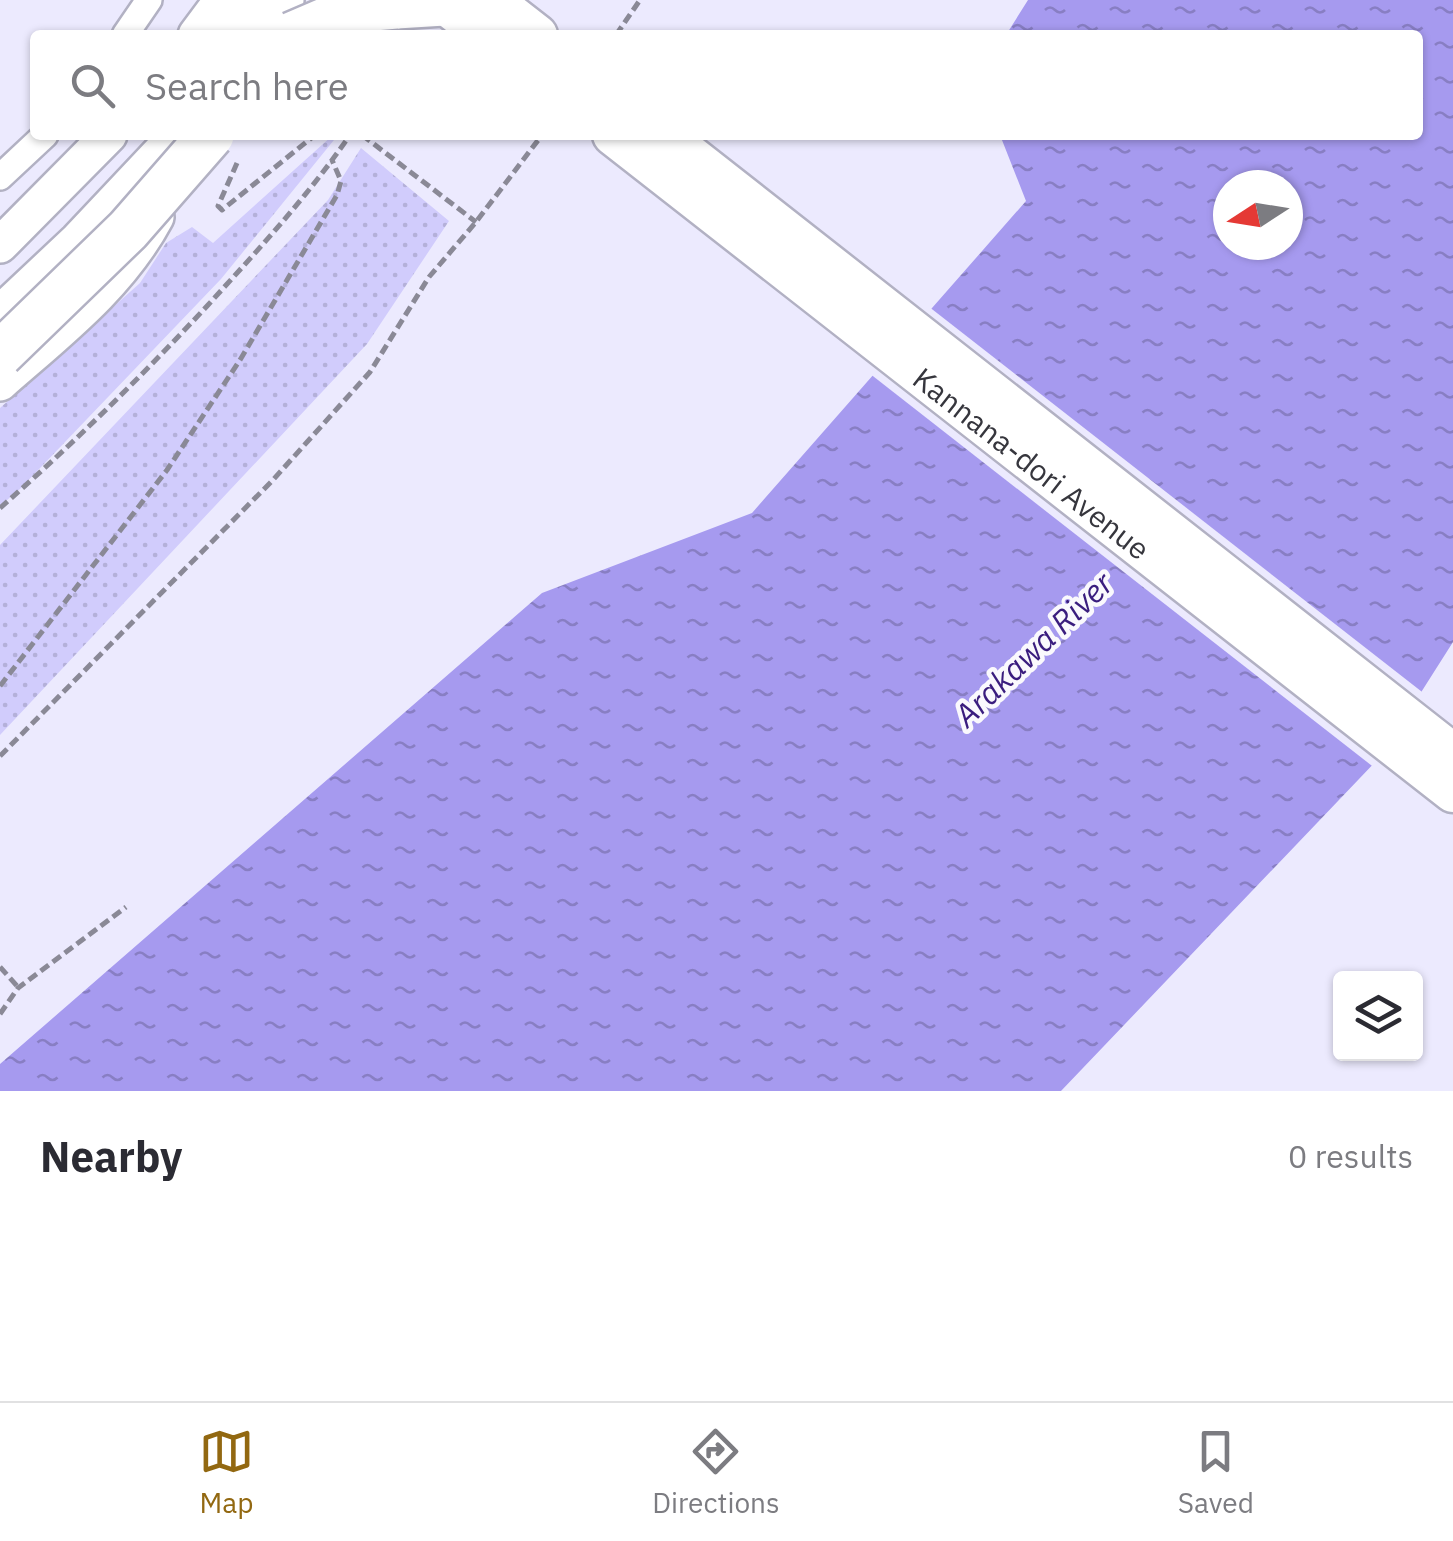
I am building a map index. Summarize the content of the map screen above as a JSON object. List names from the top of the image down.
{
  "streets": {
    "main road": ["Kannana-dori Avenue"]
  },
  "water": ["Arakawa River"],
  "north": "left",
  "page": {
    "search": "Search here",
    "heading": ["Nearby", "0 results"],
    "nav": ["Map", "Directions", "Saved"]
  }
}
